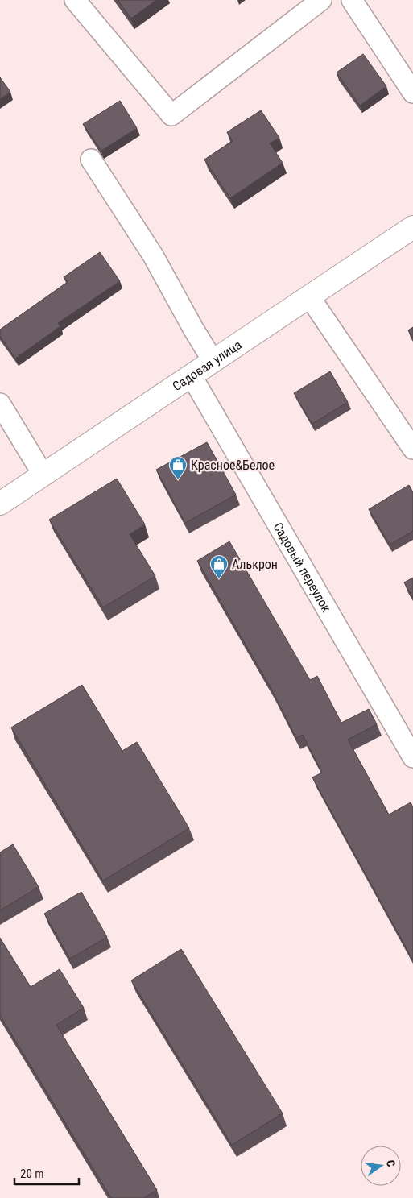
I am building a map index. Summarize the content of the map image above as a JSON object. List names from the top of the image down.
{
  "streets": {
    "main road": ["Садовая улица"],
    "street": ["Садовый переулок"]
  },
  "crossings": [
    ["Садовая улица", "Садовый переулок"]
  ],
  "places": {
    "shop": ["Красное&Белое", "Алькрон"]
  },
  "scale_bar": "20 m",
  "north": "right"
}
